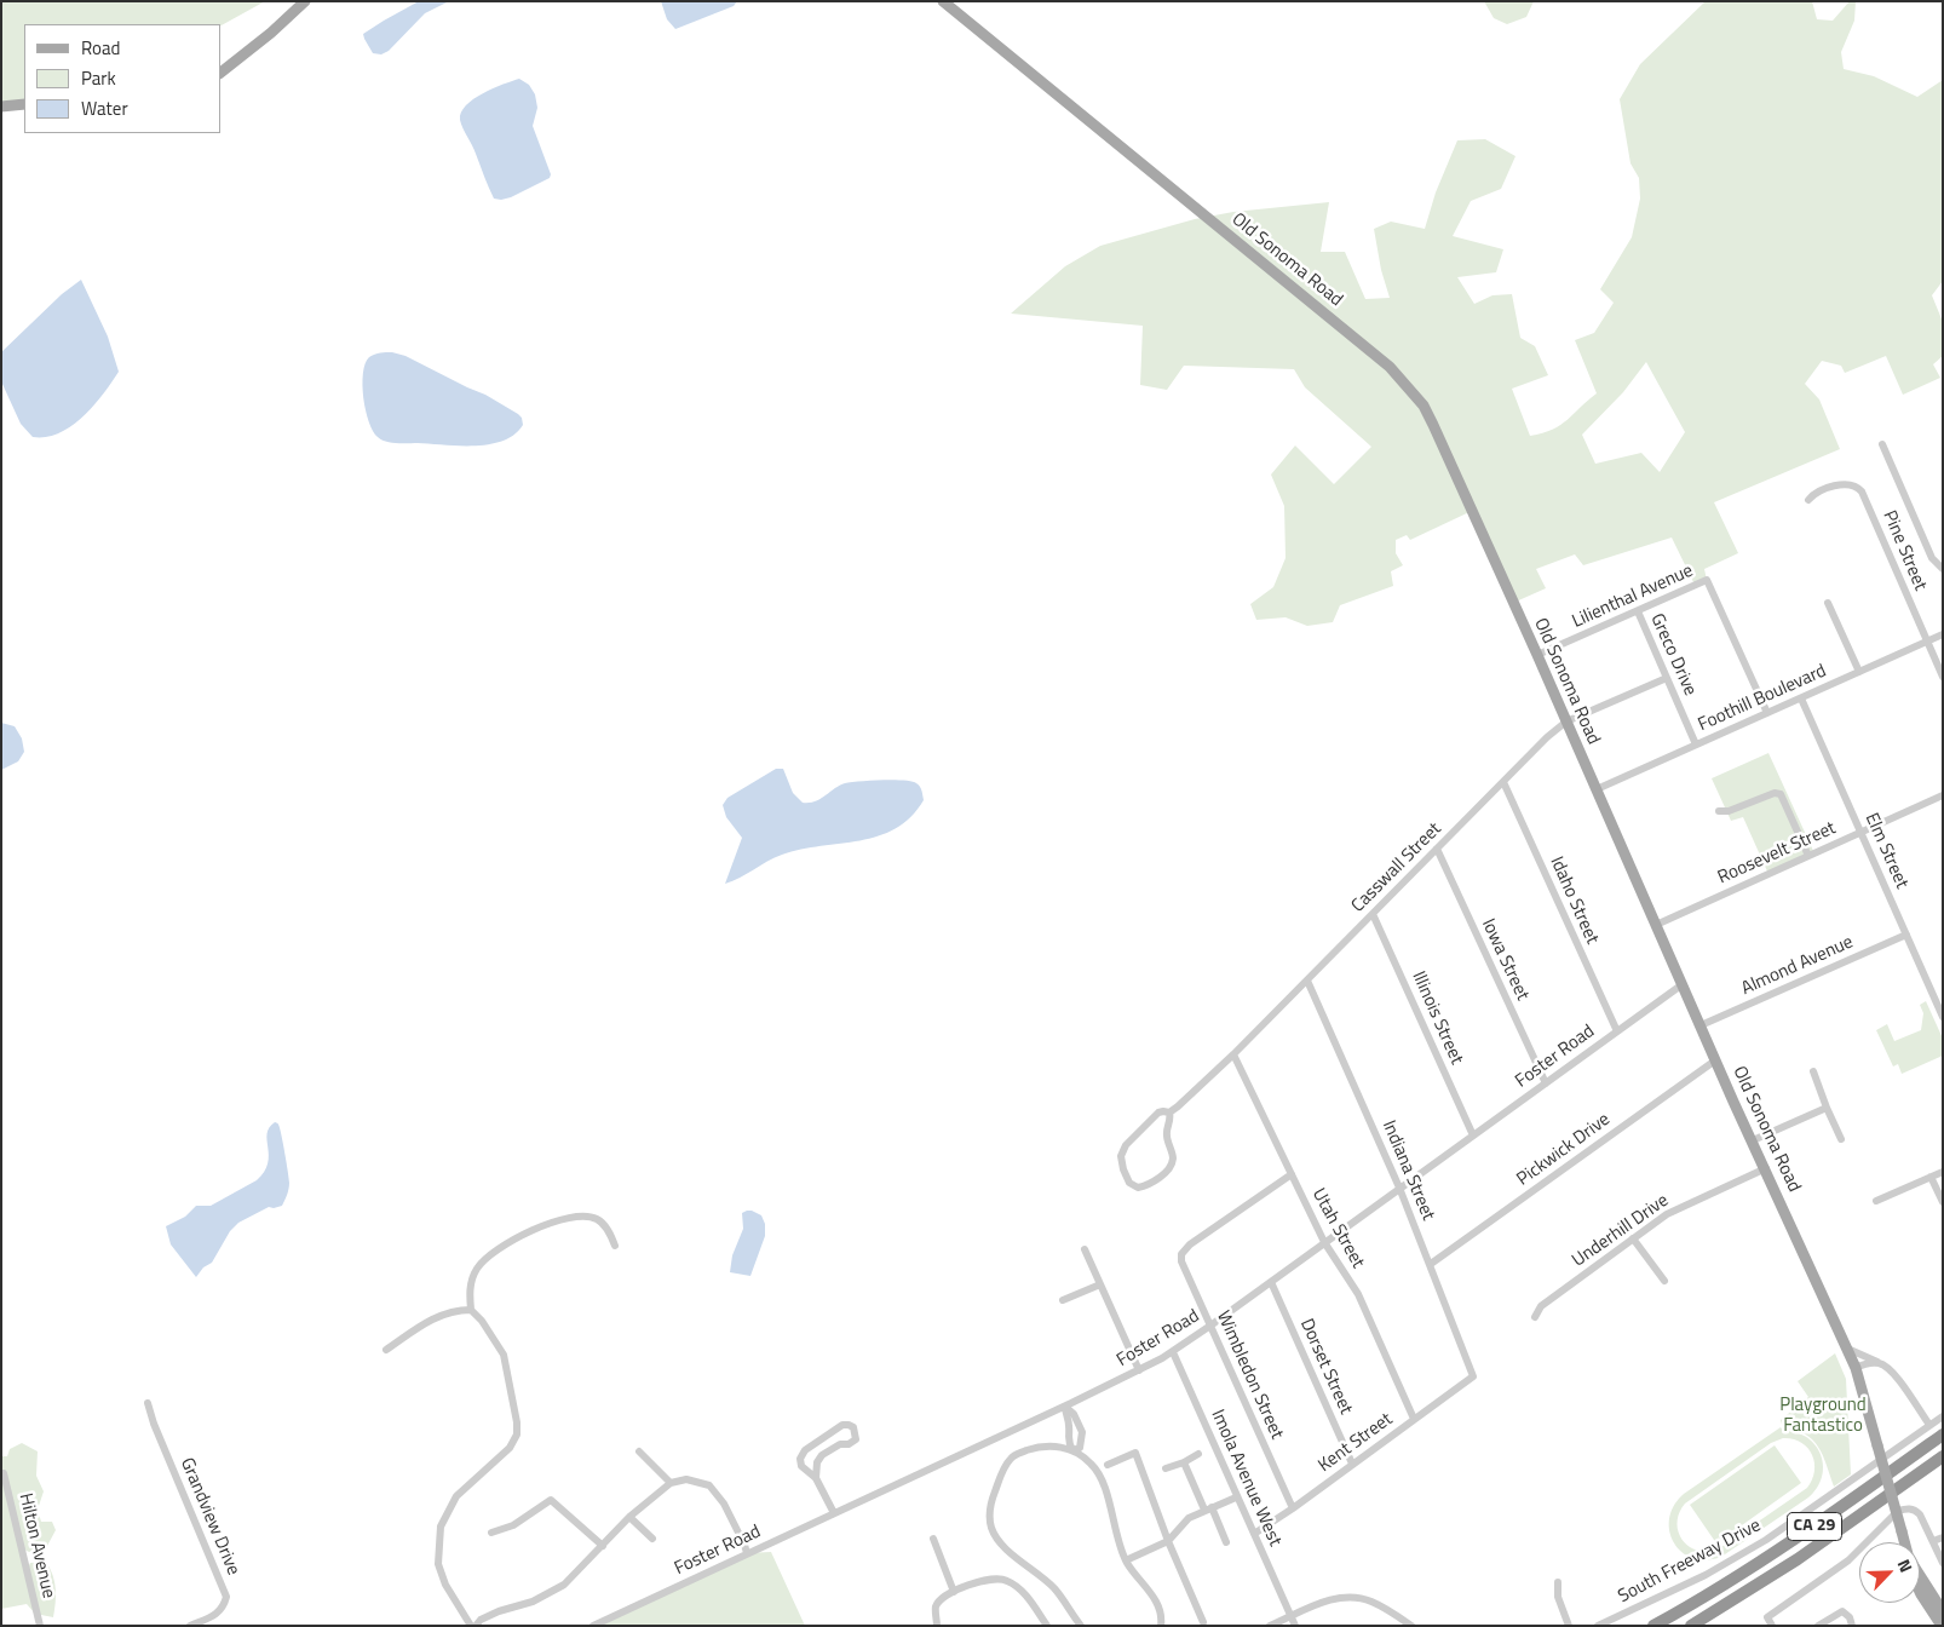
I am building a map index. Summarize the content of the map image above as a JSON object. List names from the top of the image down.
{
  "streets": {
    "highway": ["CA 29"],
    "main road": ["Old Sonoma Road"],
    "street": [
      "Pine Street",
      "Lilienthal Avenue",
      "Greco Drive",
      "Foothill Boulevard",
      "Elm Street",
      "Roosevelt Street",
      "Casswall Street",
      "Idaho Street",
      "Iowa Street",
      "Almond Avenue",
      "Illinois Street",
      "Foster Road",
      "Pickwick Drive",
      "Indiana Street",
      "Utah Street",
      "Underhill Drive",
      "Dorset Street",
      "Wimbledon Street",
      "Kent Street",
      "Imola Avenue West",
      "Grandview Drive",
      "Hilton Avenue",
      "South Freeway Drive"
    ]
  },
  "crossings": [
    ["Old Sonoma Road", "Lilienthal Avenue"],
    ["Old Sonoma Road", "Foothill Boulevard"],
    ["Old Sonoma Road", "Roosevelt Street"],
    ["Old Sonoma Road", "Casswall Street"],
    ["Old Sonoma Road", "Almond Avenue"],
    ["Old Sonoma Road", "Foster Road"],
    ["Old Sonoma Road", "Pickwick Drive"],
    ["Old Sonoma Road", "Underhill Drive"],
    ["Pine Street", "Foothill Boulevard"],
    ["Lilienthal Avenue", "Greco Drive"],
    ["Lilienthal Avenue", "Foothill Boulevard"],
    ["Greco Drive", "Foothill Boulevard"],
    ["Greco Drive", "Casswall Street"],
    ["Foothill Boulevard", "Elm Street"],
    ["Elm Street", "Roosevelt Street"],
    ["Elm Street", "Almond Avenue"],
    ["Casswall Street", "Idaho Street"],
    ["Casswall Street", "Iowa Street"],
    ["Casswall Street", "Illinois Street"],
    ["Casswall Street", "Indiana Street"],
    ["Casswall Street", "Utah Street"],
    ["Idaho Street", "Foster Road"],
    ["Iowa Street", "Foster Road"],
    ["Illinois Street", "Foster Road"],
    ["Foster Road", "Indiana Street"],
    ["Foster Road", "Utah Street"],
    ["Foster Road", "Dorset Street"],
    ["Foster Road", "Wimbledon Street"],
    ["Foster Road", "Imola Avenue West"],
    ["Pickwick Drive", "Indiana Street"],
    ["Indiana Street", "Kent Street"],
    ["Utah Street", "Wimbledon Street"],
    ["Utah Street", "Kent Street"],
    ["Dorset Street", "Kent Street"],
    ["Wimbledon Street", "Kent Street"],
    ["Kent Street", "Imola Avenue West"]
  ],
  "parks": ["Playground Fantastico"],
  "legend": ["Road", "Park", "Water"],
  "north": "top right"
}
